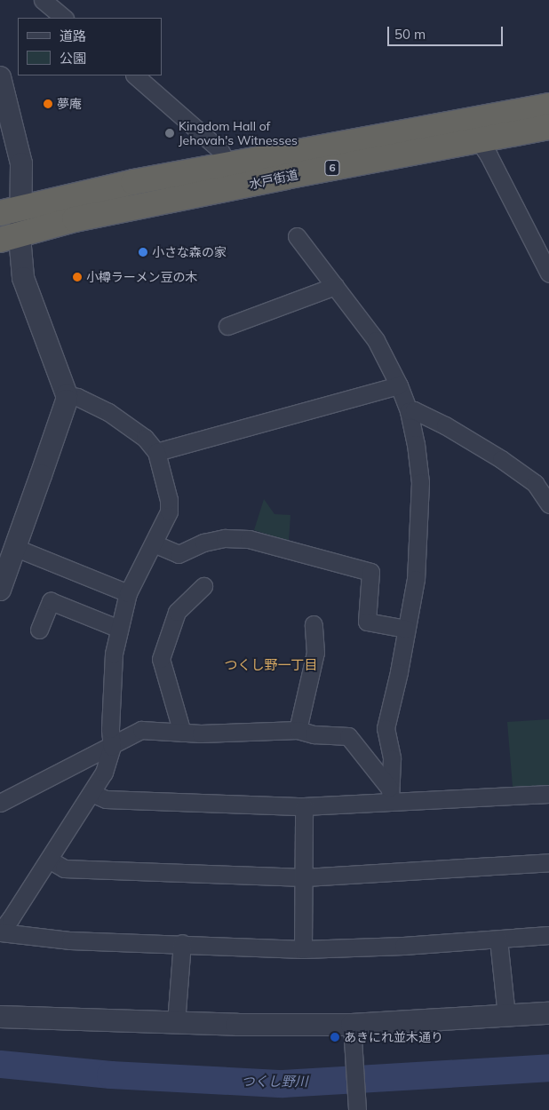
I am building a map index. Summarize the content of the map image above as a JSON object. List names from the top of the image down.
{
  "streets": {
    "highway": ["6", "水戸街道"]
  },
  "districts": ["つくし野一丁目"],
  "water": ["つくし野川"],
  "places": [
    "夢庵",
    "Kingdom Hall of Jehovah's Witnesses",
    "小さな森の家",
    "小樽ラーメン豆の木",
    "あきにれ並木通り"
  ],
  "legend": ["道路", "公園"],
  "scale_bar": "50 m"
}
